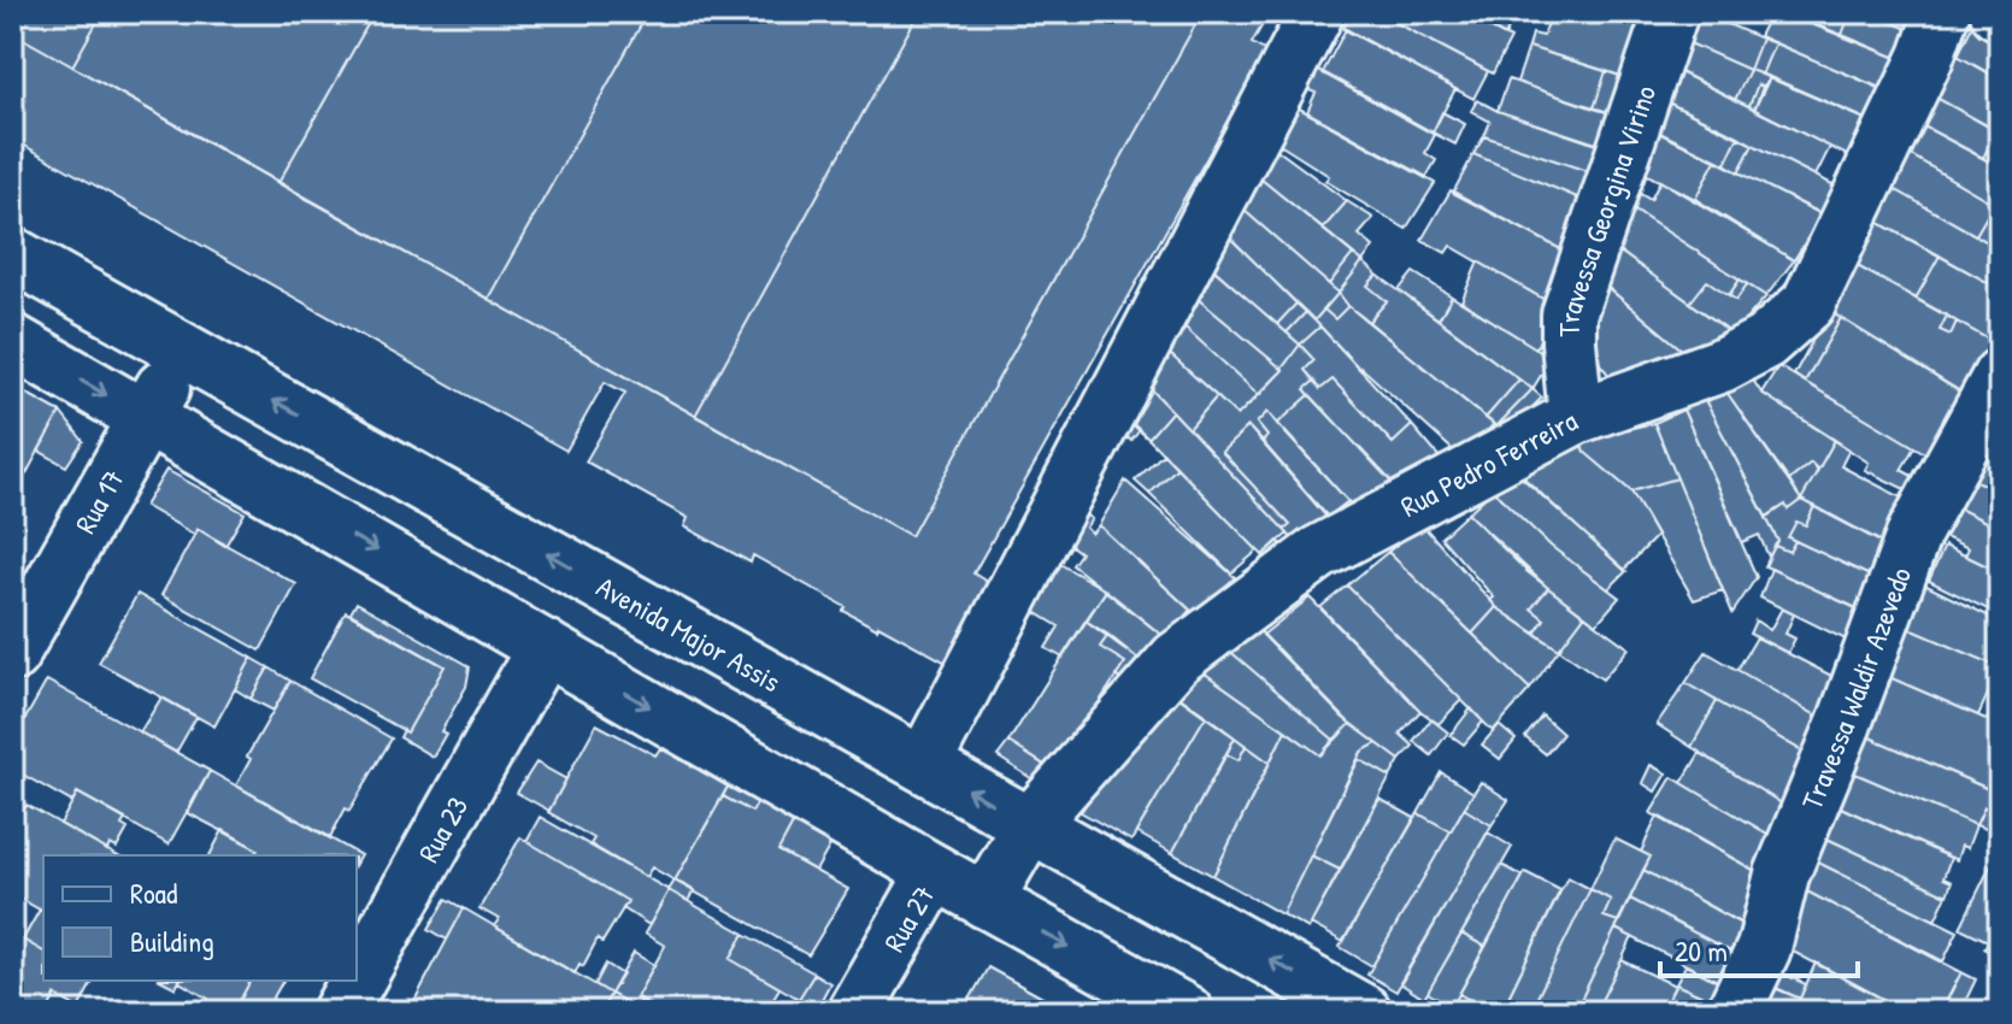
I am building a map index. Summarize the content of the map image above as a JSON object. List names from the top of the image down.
{
  "streets": {
    "street": [
      "Travessa Georgina Virino",
      "Rua Pedro Ferreira",
      "Rua 17",
      "Avenida Major Assis",
      "Travessa Waldir Azevedo",
      "Rua 23",
      "Rua 27"
    ]
  },
  "crossings": [
    ["Travessa Georgina Virino", "Rua Pedro Ferreira"],
    ["Rua Pedro Ferreira", "Avenida Major Assis"],
    ["Rua 17", "Avenida Major Assis"]
  ],
  "legend": ["Road", "Building"],
  "scale_bar": "20 m"
}
